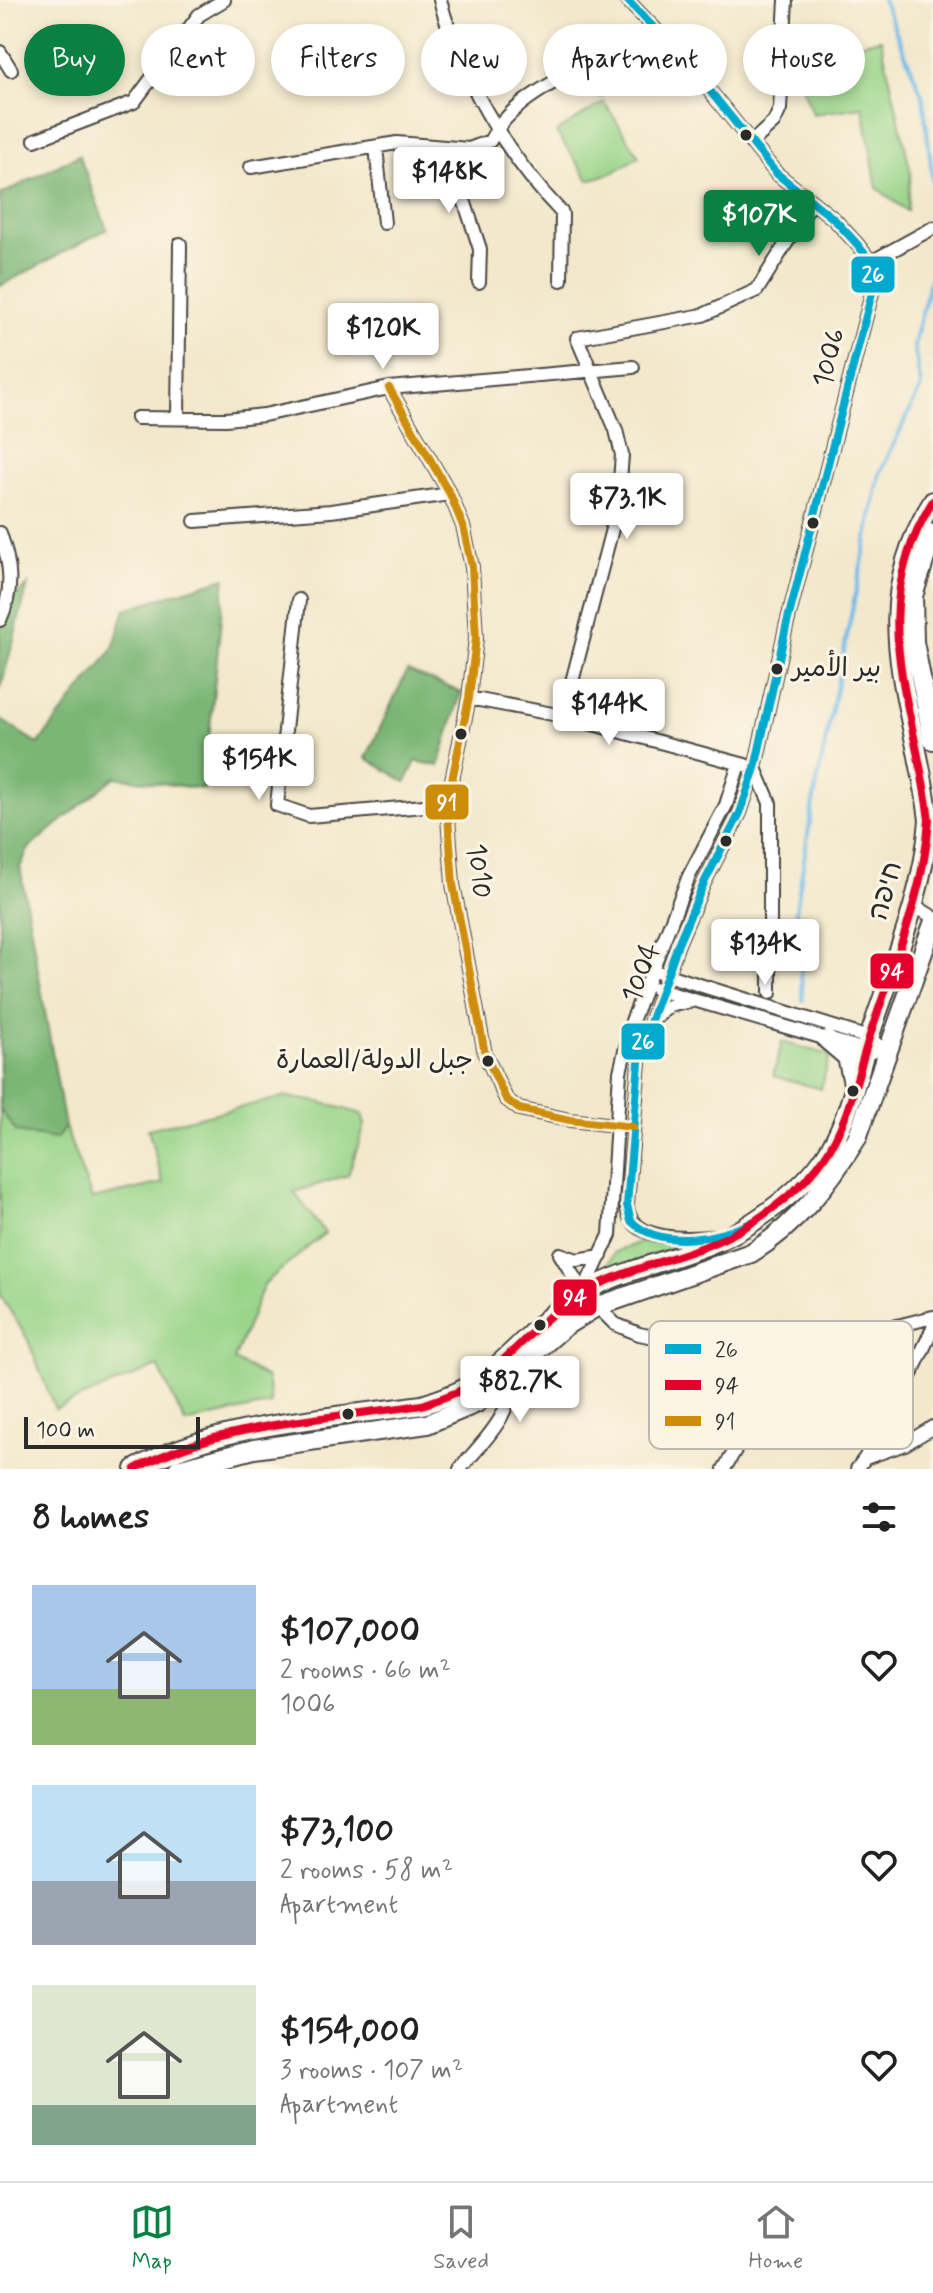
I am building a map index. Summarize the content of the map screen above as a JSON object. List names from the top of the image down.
{
  "streets": {
    "highway": ["חיפה"],
    "street": ["1006", "1010", "1004"]
  },
  "crossings": [
    ["1006", "1004"],
    ["1010", "חיפה"],
    ["1010", "1004"],
    ["חיפה", "1004"]
  ],
  "places": ["بير الأمير", "جبل الدولة/العمارة"],
  "lines": ["transit line 26", "transit line 91", "transit line 94"],
  "legend": ["26", "94", "91"],
  "scale_bar": "100 m",
  "page": {
    "chip": [
      "Buy",
      "Rent",
      "Filters",
      "New",
      "Apartment",
      "House"
    ],
    "price": [
      "$148K",
      "$107K",
      "$120K",
      "$73.1K",
      "$144K",
      "$154K",
      "$134K",
      "$82.7K"
    ],
    "scale": "100 m",
    "heading": "8 homes",
    "list": [
      {
        "name": "$107,000",
        "note": "2 rooms · 66 m² · 1006"
      },
      {
        "name": "$73,100",
        "note": "2 rooms · 58 m² · Apartment"
      },
      {
        "name": "$154,000",
        "note": "3 rooms · 107 m² · Apartment"
      }
    ],
    "tabs": ["Map", "Saved", "Home"]
  }
}
